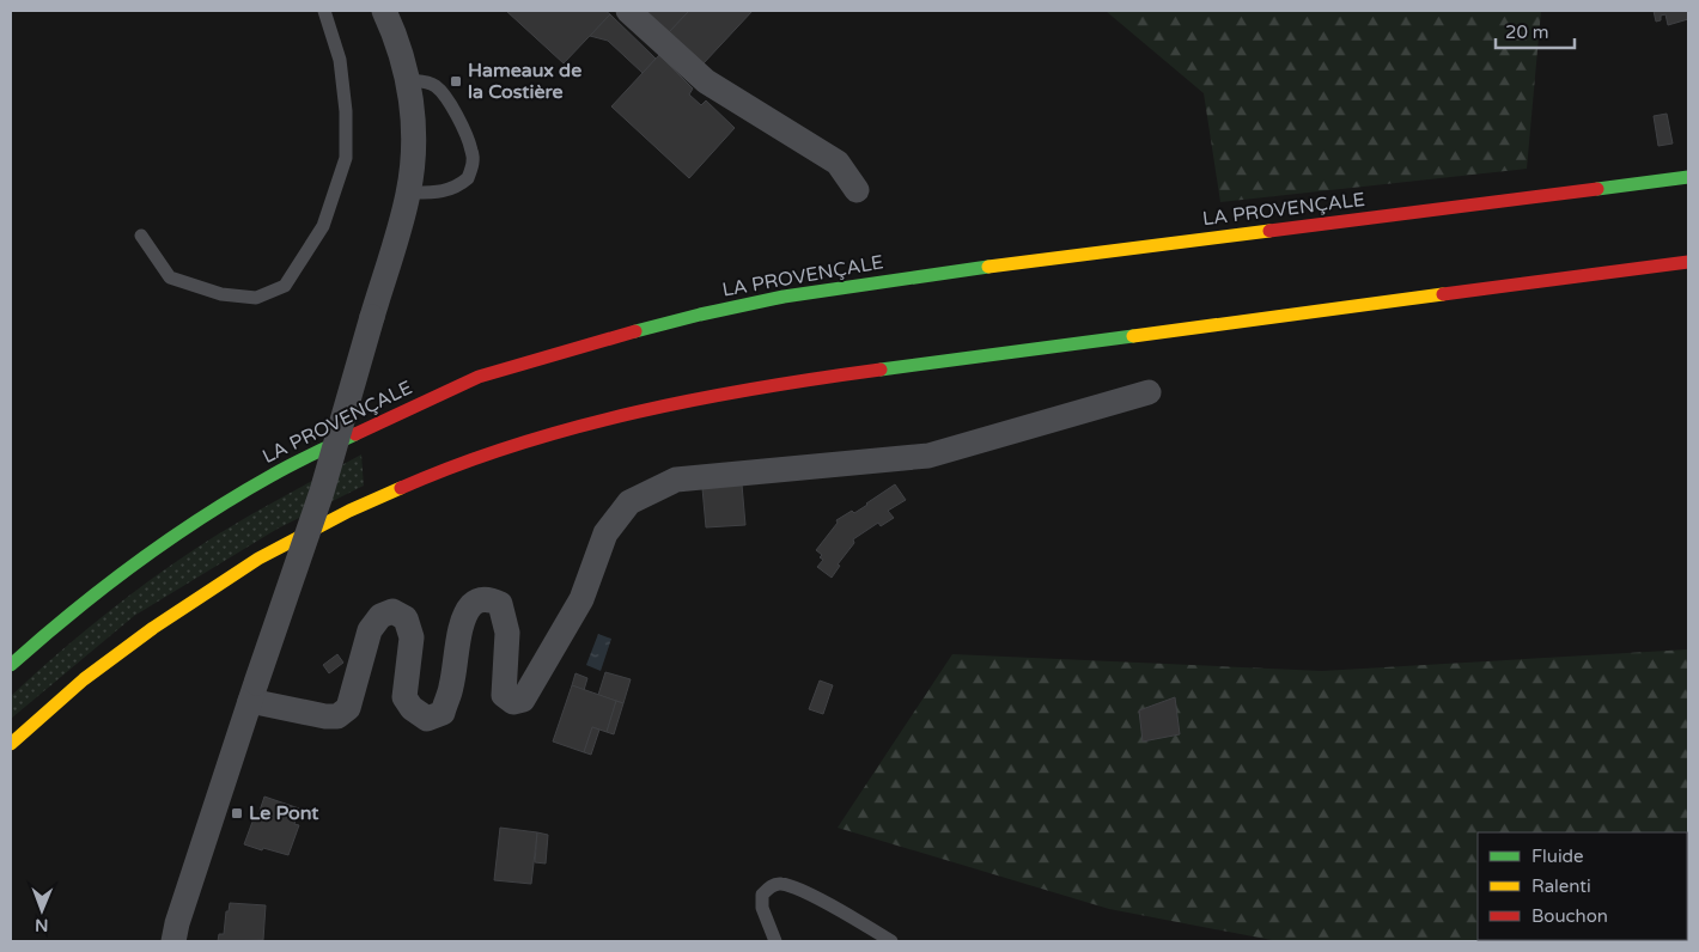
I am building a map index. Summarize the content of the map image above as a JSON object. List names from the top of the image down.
{
  "streets": {
    "highway": ["LA PROVENÇALE"]
  },
  "places": {
    "transit": ["Hameaux de la Costière", "Le Pont"]
  },
  "legend": ["Fluide", "Ralenti", "Bouchon"],
  "scale_bar": "20 m",
  "north": "bottom"
}
